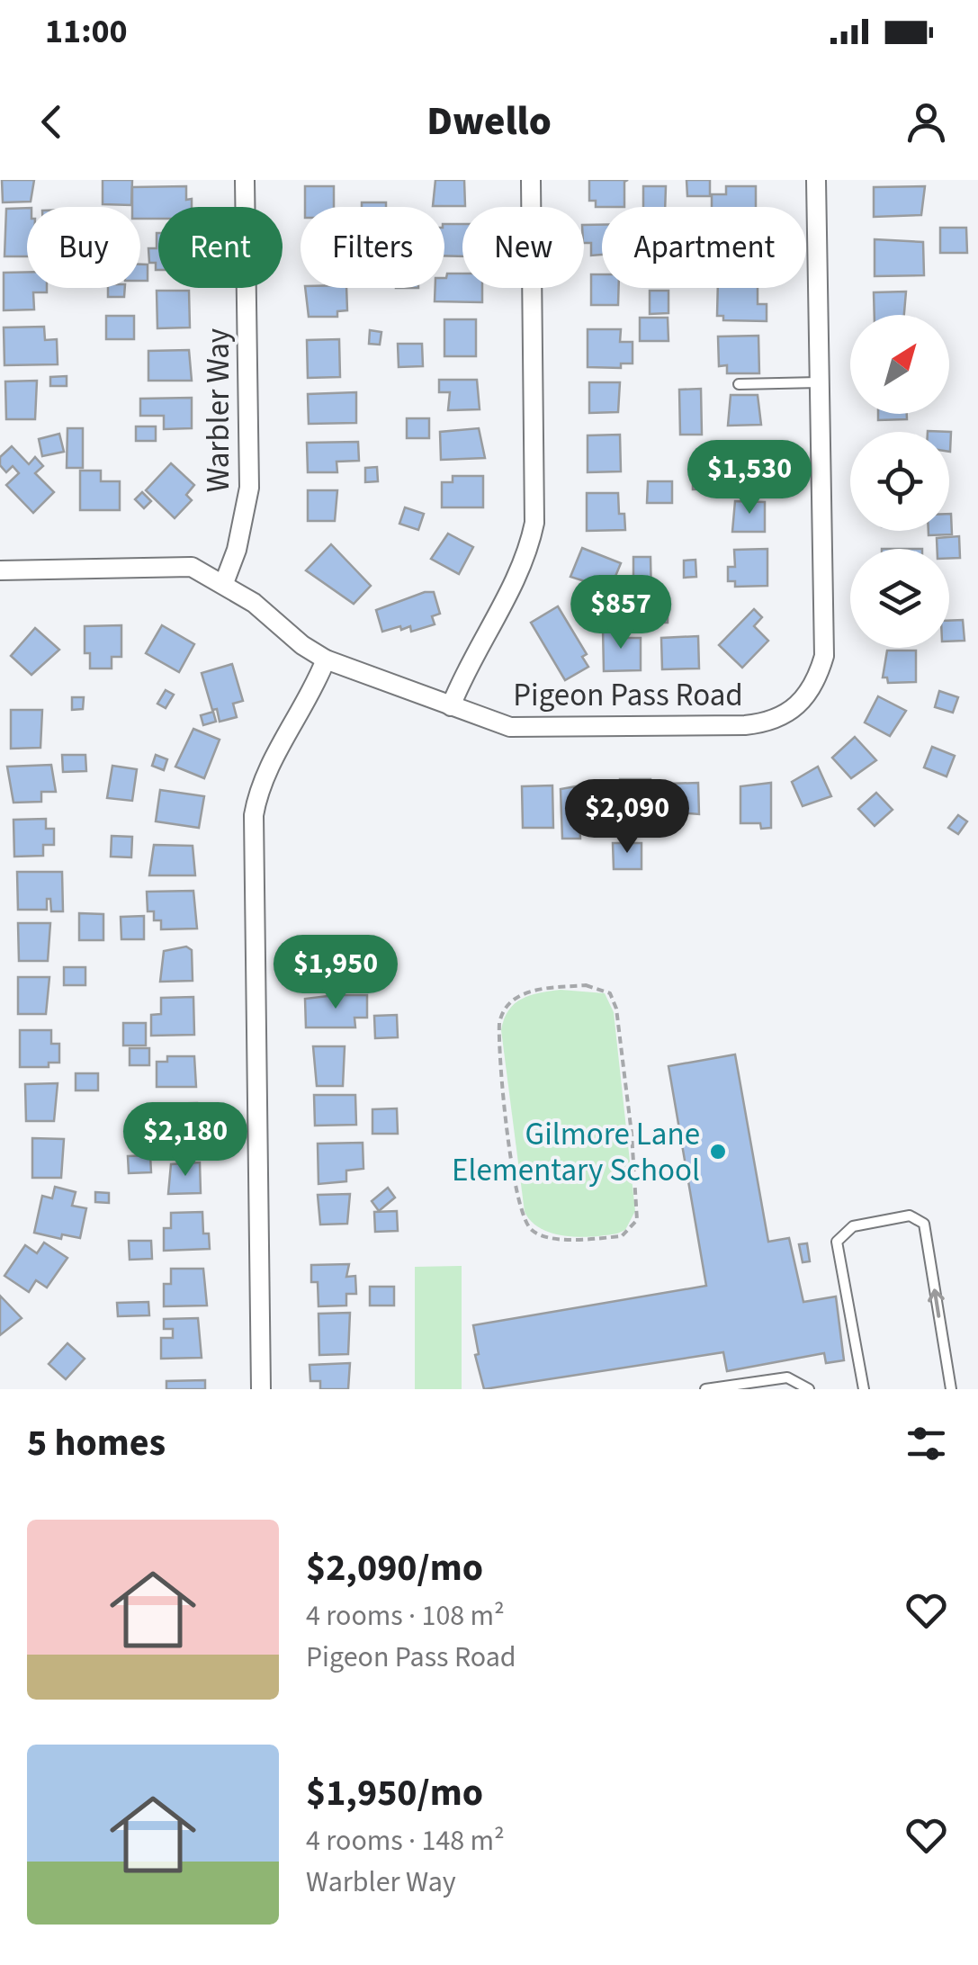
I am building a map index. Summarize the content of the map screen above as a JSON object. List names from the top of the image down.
{
  "streets": {
    "street": ["Warbler Way", "Pigeon Pass Road"]
  },
  "crossings": [
    ["Warbler Way", "Pigeon Pass Road"]
  ],
  "places": ["Gilmore Lane Elementary School"],
  "north": "top right",
  "page": {
    "status": "11:00",
    "header": "Dwello",
    "chip": [
      "Buy",
      "Rent",
      "Filters",
      "New",
      "Apartment"
    ],
    "price": [
      "$1,530",
      "$857",
      "$2,090",
      "$1,950",
      "$2,180"
    ],
    "heading": "5 homes",
    "list": [
      {
        "name": "$2,090/mo",
        "note": "4 rooms · 108 m² · Pigeon Pass Road"
      },
      {
        "name": "$1,950/mo",
        "note": "4 rooms · 148 m² · Warbler Way"
      }
    ]
  }
}
